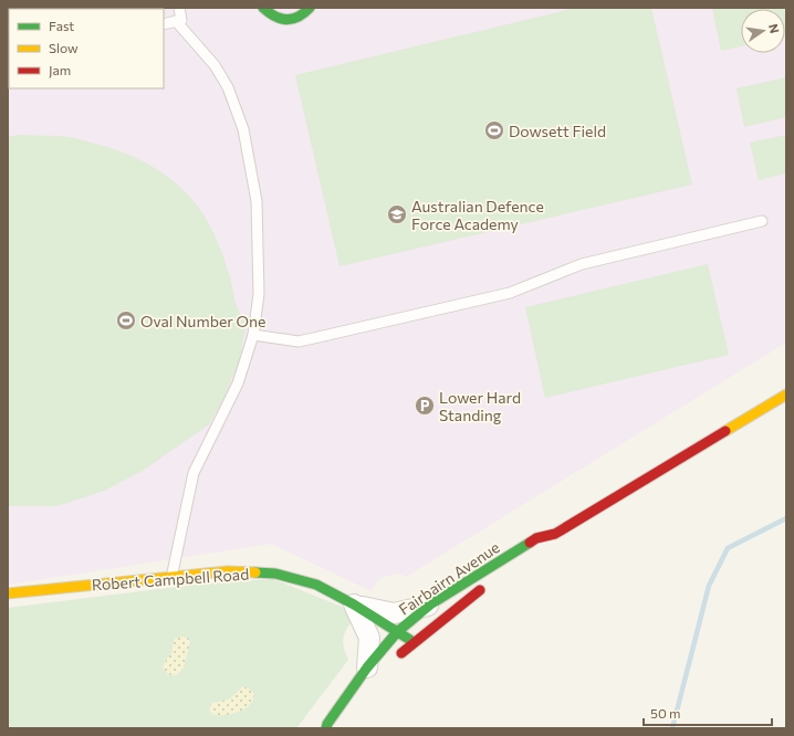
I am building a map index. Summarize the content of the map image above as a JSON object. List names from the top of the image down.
{
  "streets": {
    "main road": ["Fairbairn Avenue", "Robert Campbell Road"]
  },
  "crossings": [
    ["Fairbairn Avenue", "Robert Campbell Road"]
  ],
  "places": {
    "sports": ["Dowsett Field", "Oval Number One"],
    "school or university": ["Australian Defence Force Academy"],
    "parking": ["Lower Hard Standing"]
  },
  "legend": ["Fast", "Slow", "Jam"],
  "scale_bar": "50 m",
  "north": "right"
}
